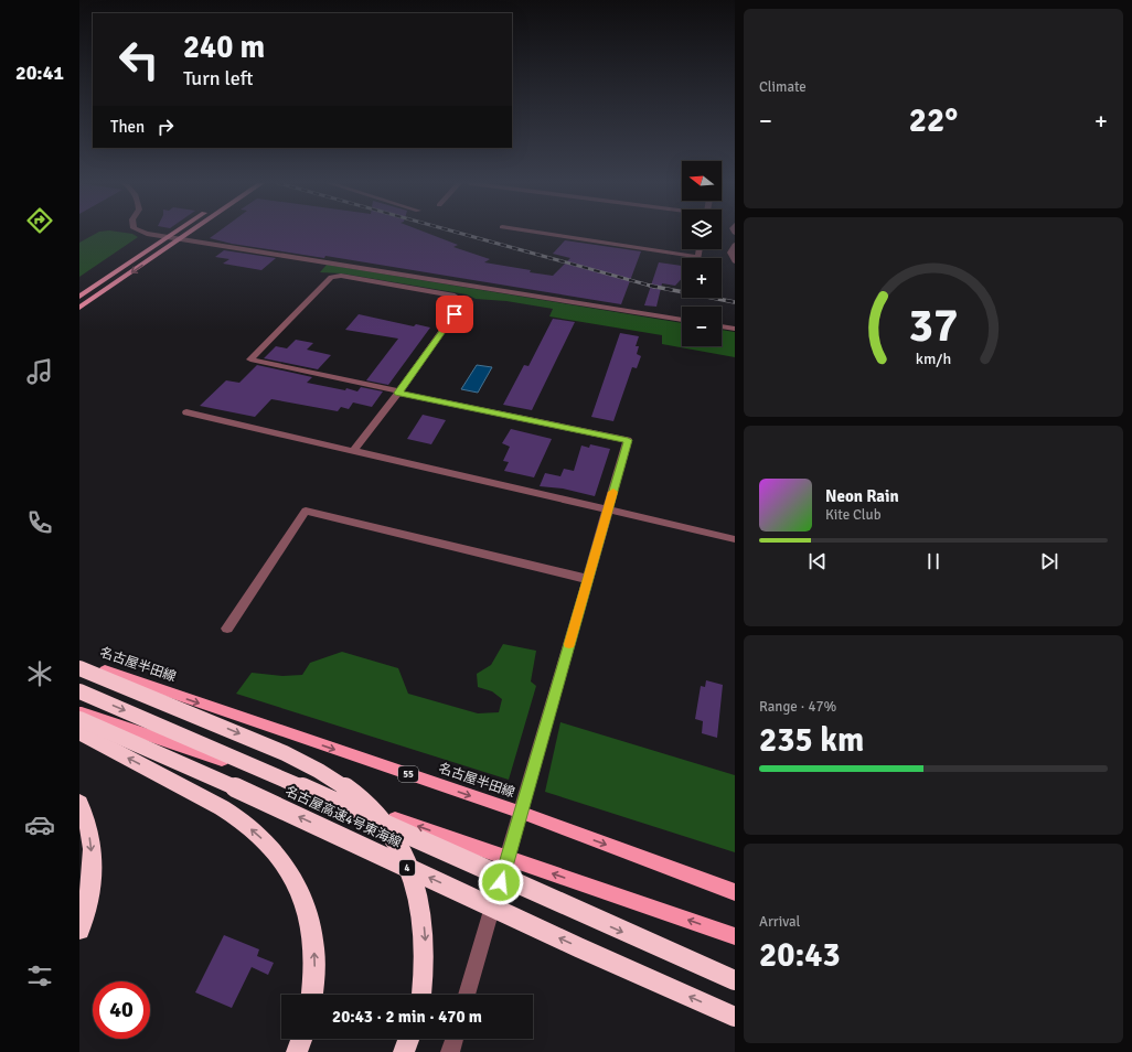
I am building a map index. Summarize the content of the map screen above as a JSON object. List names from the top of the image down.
{
  "streets": {
    "highway": ["名古屋高速4号東海線", "4"],
    "main road": ["名古屋半田線", "55"]
  },
  "north": "left",
  "page": {
    "tabs": "20:41",
    "tile": [
      "Climate",
      ["Range · 47%", "235 km"],
      ["Arrival", "20:43"]
    ],
    "turn": ["240 m", "Turn left"],
    "heat": ["−", "22°", "+"],
    "then": "Then",
    "map_buttons": ["+", "−"],
    "song": ["Neon Rain", "Kite Club"],
    "limit": "40",
    "trip": "20:43 · 2 min · 470 m",
    "gauge": ["37", "km/h"]
  }
}
